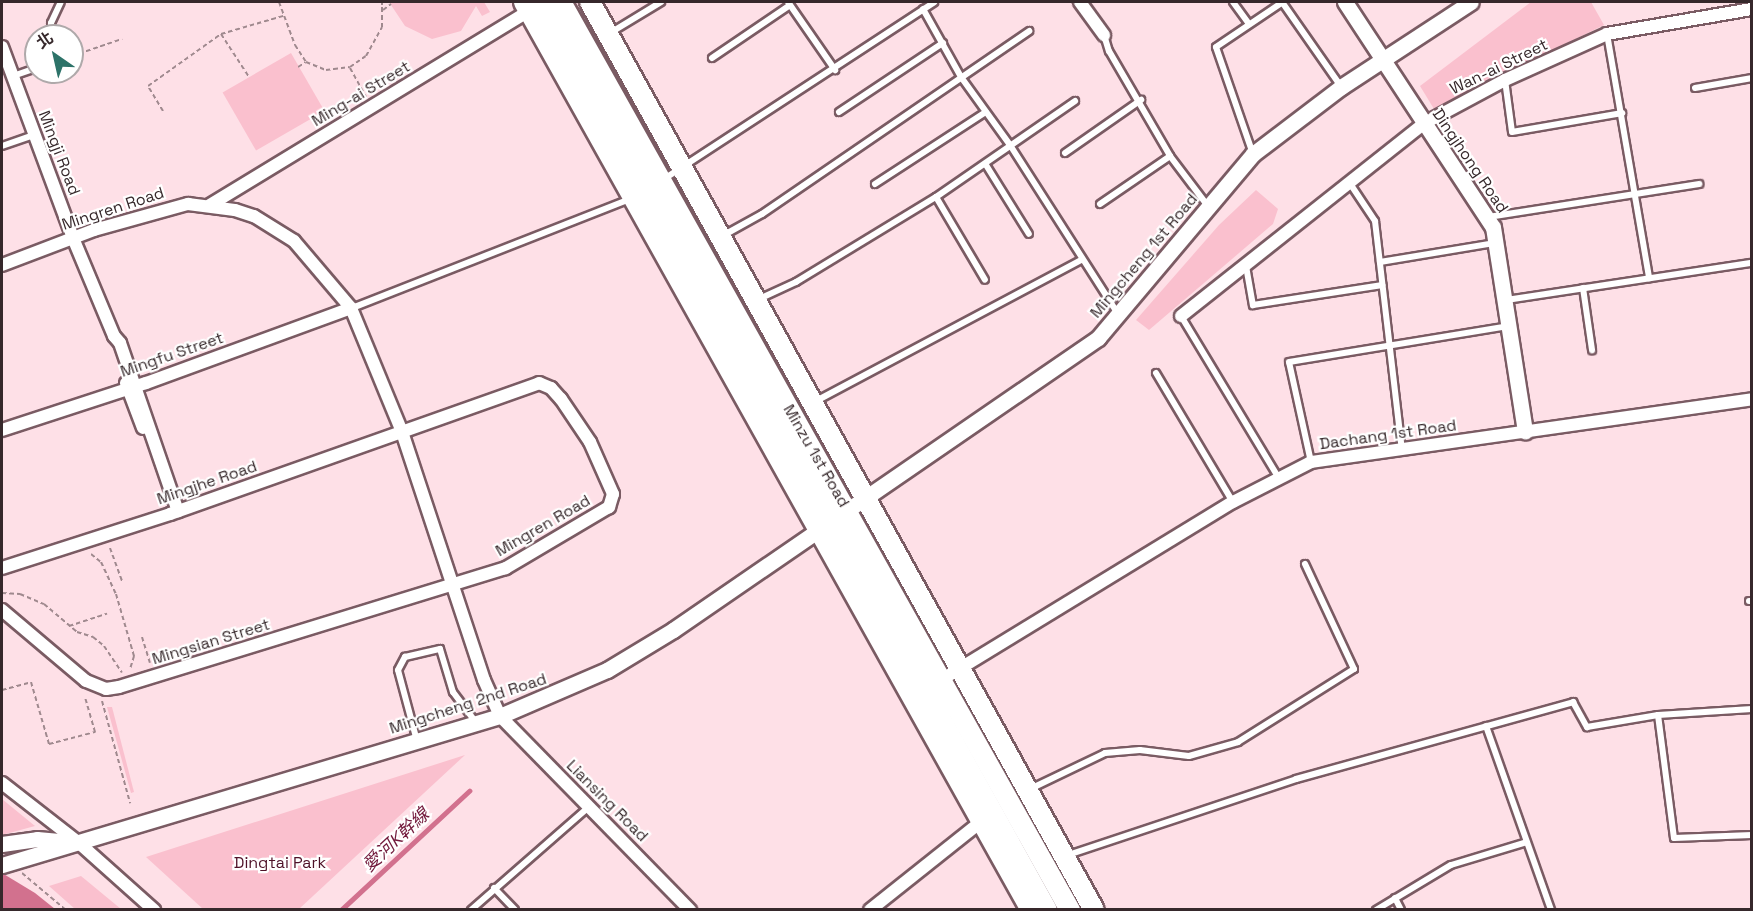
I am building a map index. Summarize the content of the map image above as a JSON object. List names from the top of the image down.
{
  "streets": {
    "main road": ["Minzu 1st Road"],
    "street": [
      "Wan-ai Street",
      "Ming-ai Street",
      "Mingji Road",
      "Dingjhong Road",
      "Mingren Road",
      "Mingcheng 1st Road",
      "Mingfu Street",
      "Dachang 1st Road",
      "Mingjhe Road",
      "Mingsian Street",
      "Mingcheng 2nd Road",
      "Liansing Road"
    ]
  },
  "crossings": [
    ["Wan-ai Street", "Dingjhong Road"],
    ["Ming-ai Street", "Mingren Road"],
    ["Ming-ai Street", "Minzu 1st Road"],
    ["Mingji Road", "Mingren Road"],
    ["Mingji Road", "Mingfu Street"],
    ["Mingji Road", "Mingjhe Road"],
    ["Dingjhong Road", "Mingcheng 1st Road"],
    ["Dingjhong Road", "Dachang 1st Road"],
    ["Mingren Road", "Mingfu Street"],
    ["Mingren Road", "Mingjhe Road"],
    ["Mingren Road", "Mingsian Street"],
    ["Mingren Road", "Mingcheng 2nd Road"],
    ["Mingren Road", "Liansing Road"],
    ["Mingcheng 1st Road", "Minzu 1st Road"],
    ["Mingcheng 1st Road", "Mingcheng 2nd Road"],
    ["Dachang 1st Road", "Minzu 1st Road"],
    ["Minzu 1st Road", "Mingcheng 2nd Road"],
    ["Mingcheng 2nd Road", "Liansing Road"]
  ],
  "water": ["愛河K幹線"],
  "parks": ["Dingtai Park"],
  "north": "top left"
}
